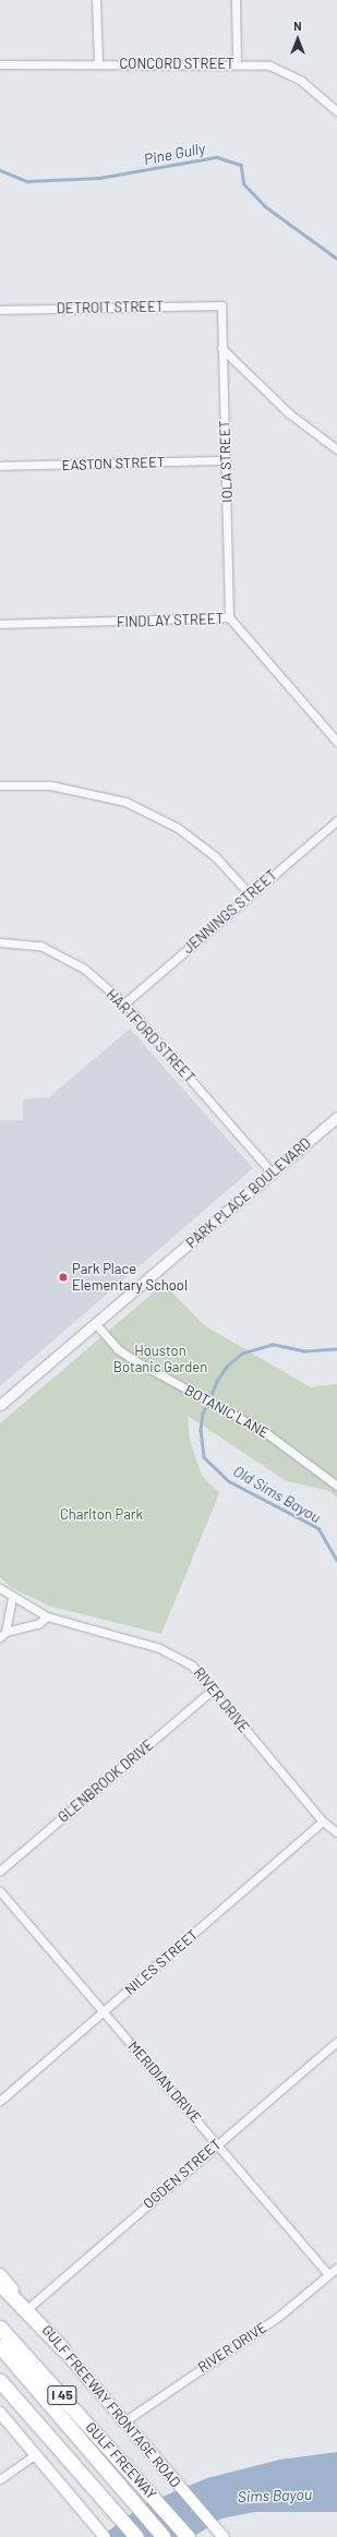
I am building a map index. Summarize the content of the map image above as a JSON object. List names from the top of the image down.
{
  "streets": {
    "highway": ["I 45", "GULF FREEWAY"],
    "main road": ["GULF FREEWAY FRONTAGE ROAD"],
    "street": [
      "CONCORD STREET",
      "DETROIT STREET",
      "IOLA STREET",
      "EASTON STREET",
      "FINDLAY STREET",
      "JENNINGS STREET",
      "HARTFORD STREET",
      "PARK PLACE BOULEVARD",
      "BOTANIC LANE",
      "RIVER DRIVE",
      "GLENBROOK DRIVE",
      "NILES STREET",
      "MERIDIAN DRIVE",
      "OGDEN STREET"
    ]
  },
  "crossings": [
    ["DETROIT STREET", "IOLA STREET"],
    ["IOLA STREET", "EASTON STREET"],
    ["IOLA STREET", "FINDLAY STREET"],
    ["JENNINGS STREET", "HARTFORD STREET"],
    ["HARTFORD STREET", "PARK PLACE BOULEVARD"],
    ["PARK PLACE BOULEVARD", "BOTANIC LANE"],
    ["RIVER DRIVE", "GLENBROOK DRIVE"],
    ["RIVER DRIVE", "NILES STREET"],
    ["RIVER DRIVE", "MERIDIAN DRIVE"],
    ["RIVER DRIVE", "GULF FREEWAY FRONTAGE ROAD"],
    ["NILES STREET", "MERIDIAN DRIVE"],
    ["MERIDIAN DRIVE", "OGDEN STREET"],
    ["OGDEN STREET", "GULF FREEWAY FRONTAGE ROAD"]
  ],
  "water": ["Pine Gully", "Old Sims Bayou", "Sims Bayou"],
  "parks": ["Houston Botanic Garden", "Charlton Park"],
  "places": ["Park Place Elementary School"],
  "north": "top"
}
